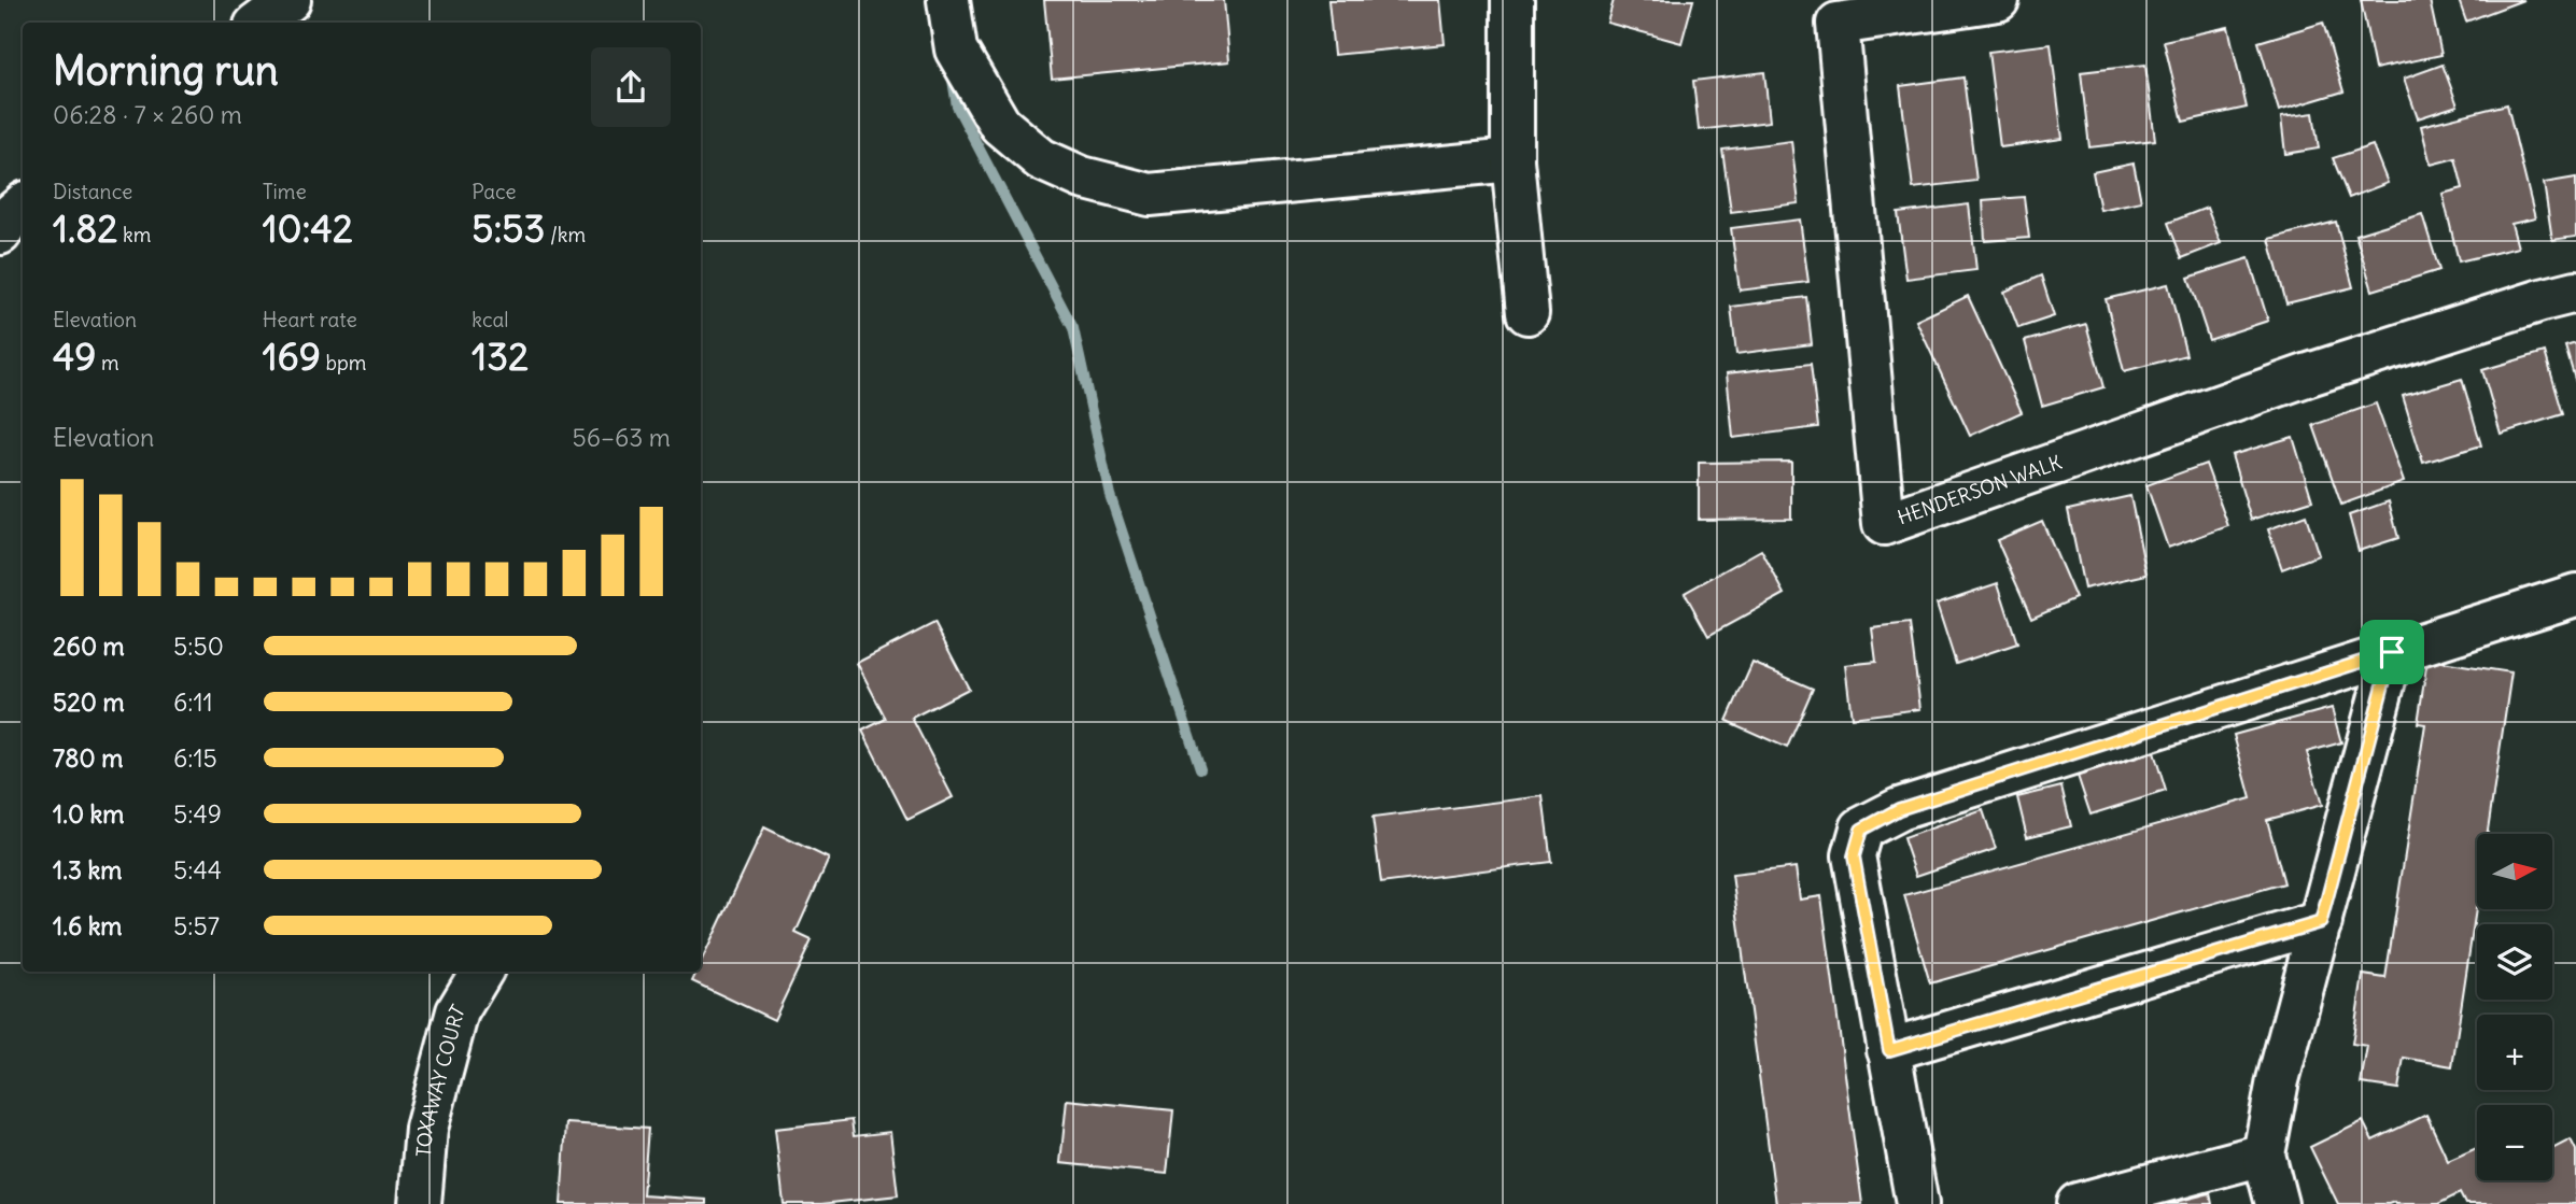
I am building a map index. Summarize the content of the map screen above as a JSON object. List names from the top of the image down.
{
  "streets": {
    "street": ["HENDERSON WALK", "TOXAWAY COURT"]
  },
  "north": "right",
  "page": {
    "heading": ["Morning run", "06:28 · 7 × 260 m"],
    "stats": [
      ["Distance", "1.82 km"],
      ["Time", "10:42"],
      ["Pace", "5:53 /km"],
      ["Elevation", "49 m"],
      ["Heart rate", "169 bpm"],
      ["kcal", "132"]
    ],
    "chart": ["Elevation", "56–63 m"],
    "list": [
      {
        "name": "260 m",
        "note": "5:50"
      },
      {
        "name": "520 m",
        "note": "6:11"
      },
      {
        "name": "780 m",
        "note": "6:15"
      },
      {
        "name": "1.0 km",
        "note": "5:49"
      },
      {
        "name": "1.3 km",
        "note": "5:44"
      },
      {
        "name": "1.6 km",
        "note": "5:57"
      }
    ],
    "map_buttons": ["+", "−"]
  }
}
